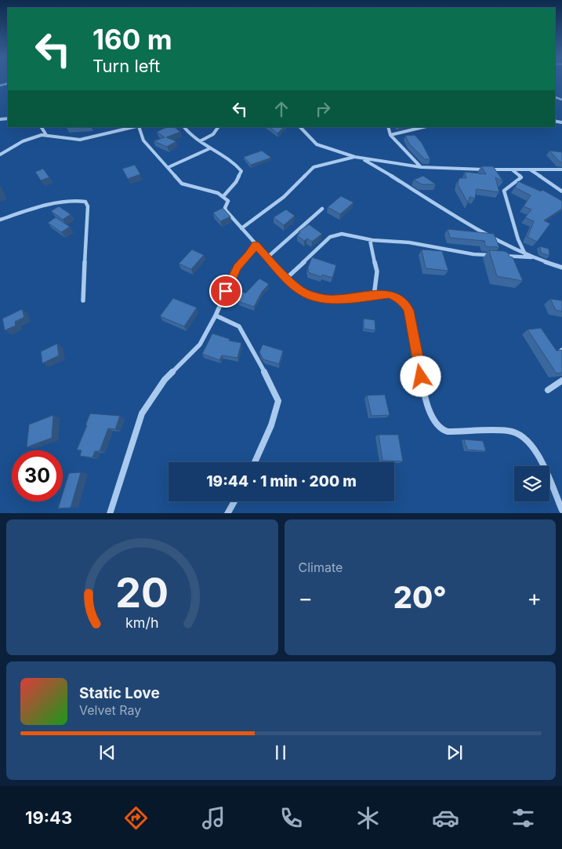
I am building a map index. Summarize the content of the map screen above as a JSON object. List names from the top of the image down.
{
  "page": {
    "turn": ["160 m", "Turn left"],
    "limit": "30",
    "trip": "19:44 · 1 min · 200 m",
    "tile": "Climate",
    "heat": ["−", "20°", "+"],
    "song": ["Static Love", "Velvet Ray"],
    "tabs": "19:43",
    "gauge": ["20", "km/h"]
  }
}
